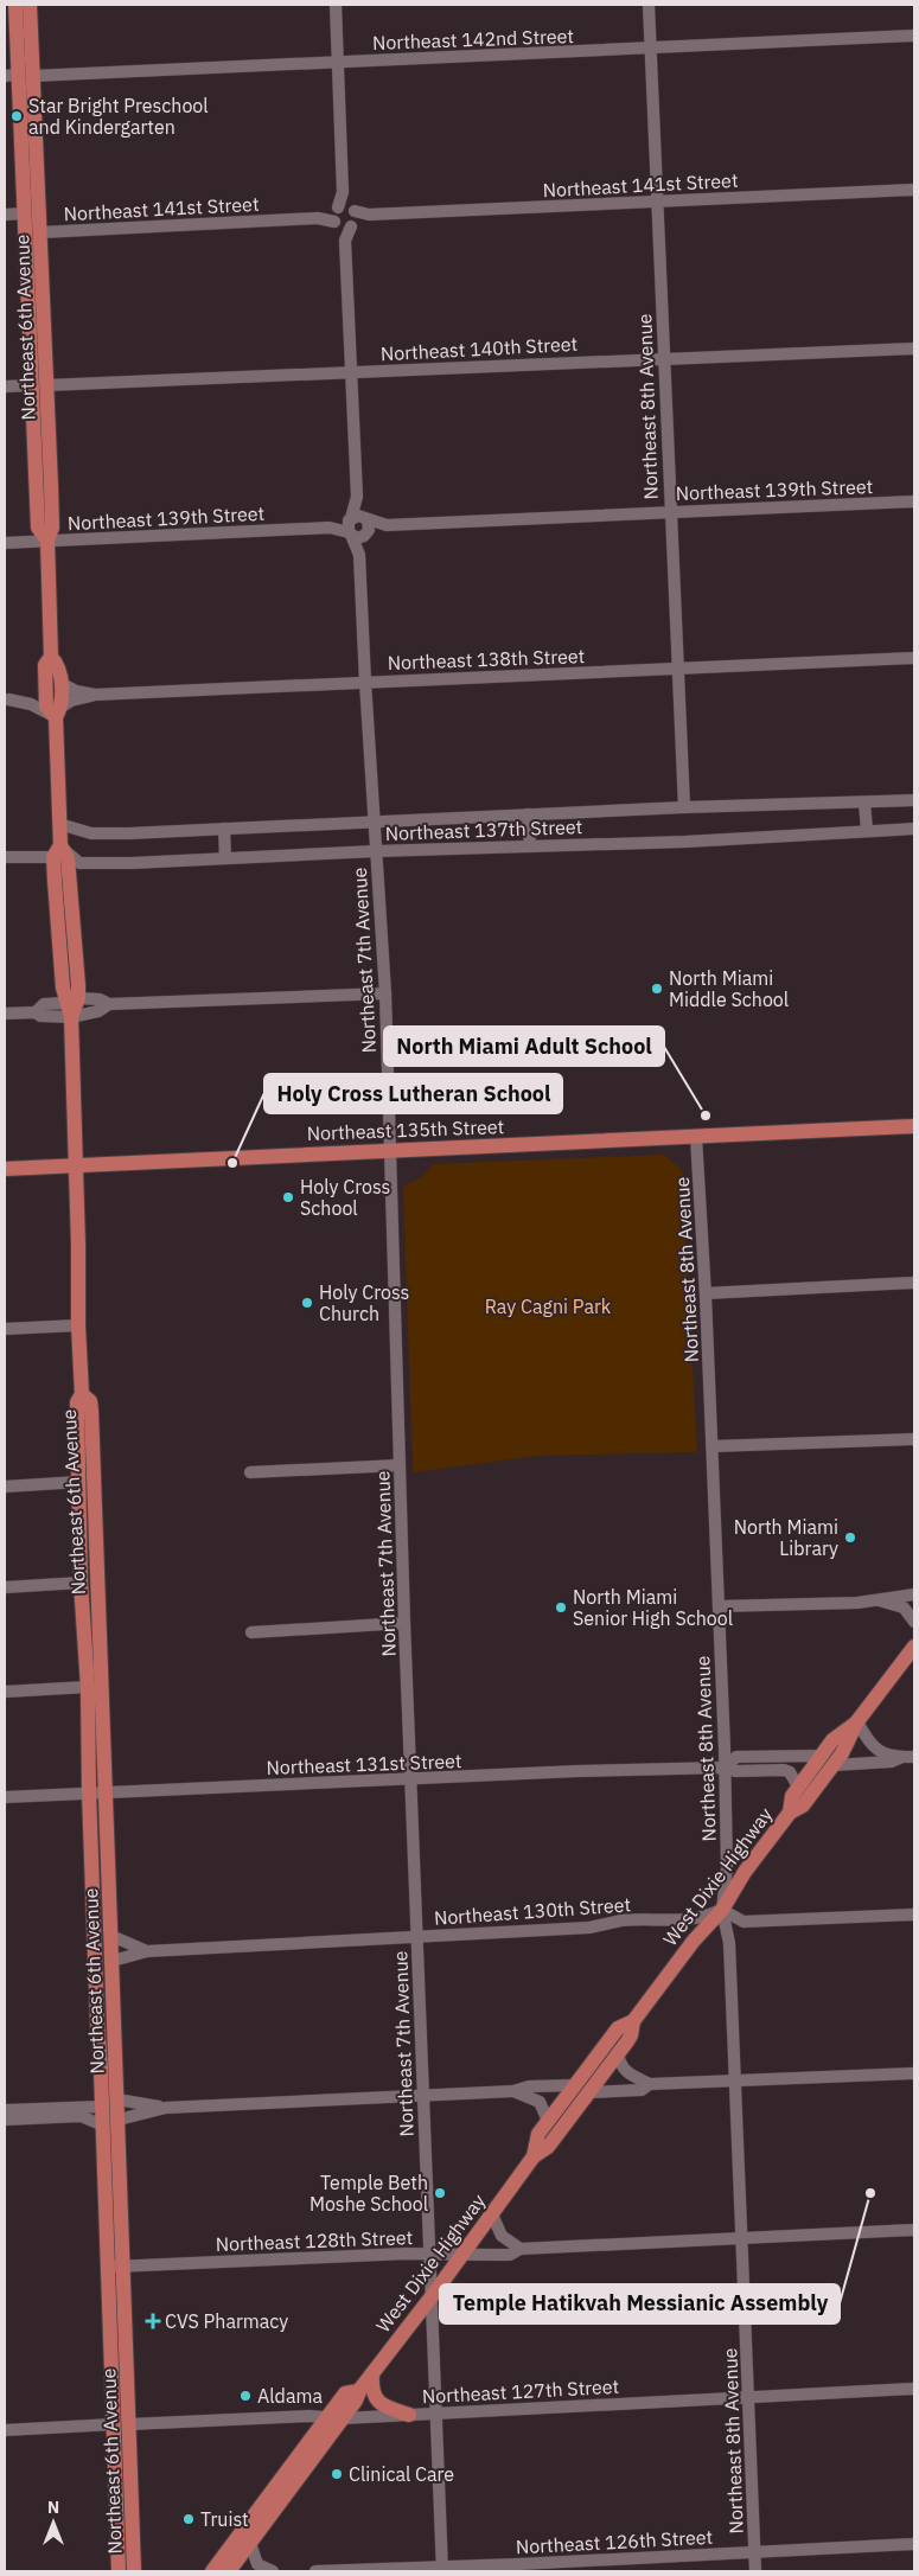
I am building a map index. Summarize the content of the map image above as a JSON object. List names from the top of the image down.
{
  "streets": {
    "main road": ["Northeast 6th Avenue", "Northeast 135th Street", "West Dixie Highway"],
    "street": [
      "Northeast 142nd Street",
      "Northeast 141st Street",
      "Northeast 140th Street",
      "Northeast 8th Avenue",
      "Northeast 139th Street",
      "Northeast 138th Street",
      "Northeast 137th Street",
      "Northeast 7th Avenue",
      "Northeast 131st Street",
      "Northeast 130th Street",
      "Northeast 128th Street",
      "Northeast 127th Street",
      "Northeast 126th Street"
    ]
  },
  "crossings": [
    ["Northeast 142nd Street", "Northeast 6th Avenue"],
    ["Northeast 142nd Street", "Northeast 8th Avenue"],
    ["Northeast 141st Street", "Northeast 6th Avenue"],
    ["Northeast 141st Street", "Northeast 8th Avenue"],
    ["Northeast 6th Avenue", "Northeast 140th Street"],
    ["Northeast 6th Avenue", "Northeast 139th Street"],
    ["Northeast 6th Avenue", "Northeast 138th Street"],
    ["Northeast 6th Avenue", "Northeast 137th Street"],
    ["Northeast 6th Avenue", "Northeast 135th Street"],
    ["Northeast 6th Avenue", "Northeast 131st Street"],
    ["Northeast 6th Avenue", "Northeast 130th Street"],
    ["Northeast 6th Avenue", "Northeast 128th Street"],
    ["Northeast 6th Avenue", "Northeast 127th Street"],
    ["Northeast 140th Street", "Northeast 8th Avenue"],
    ["Northeast 8th Avenue", "Northeast 139th Street"],
    ["Northeast 8th Avenue", "Northeast 138th Street"],
    ["Northeast 8th Avenue", "Northeast 137th Street"],
    ["Northeast 8th Avenue", "Northeast 135th Street"],
    ["Northeast 8th Avenue", "Northeast 131st Street"],
    ["Northeast 8th Avenue", "West Dixie Highway"],
    ["Northeast 8th Avenue", "Northeast 130th Street"],
    ["Northeast 8th Avenue", "Northeast 128th Street"],
    ["Northeast 8th Avenue", "Northeast 127th Street"],
    ["Northeast 8th Avenue", "Northeast 126th Street"],
    ["Northeast 139th Street", "Northeast 7th Avenue"],
    ["Northeast 138th Street", "Northeast 7th Avenue"],
    ["Northeast 137th Street", "Northeast 7th Avenue"],
    ["Northeast 7th Avenue", "Northeast 135th Street"],
    ["Northeast 7th Avenue", "Northeast 131st Street"],
    ["Northeast 7th Avenue", "West Dixie Highway"],
    ["Northeast 7th Avenue", "Northeast 130th Street"],
    ["Northeast 7th Avenue", "Northeast 128th Street"],
    ["Northeast 7th Avenue", "Northeast 127th Street"],
    ["Northeast 7th Avenue", "Northeast 126th Street"],
    ["Northeast 131st Street", "West Dixie Highway"],
    ["West Dixie Highway", "Northeast 130th Street"],
    ["West Dixie Highway", "Northeast 128th Street"],
    ["West Dixie Highway", "Northeast 127th Street"]
  ],
  "parks": ["Ray Cagni Park"],
  "places": {
    "other": [
      "Star Bright Preschool and Kindergarten",
      "North Miami Middle School",
      "North Miami Adult School",
      "Holy Cross Lutheran School",
      "Holy Cross School",
      "Holy Cross Church",
      "North Miami Library",
      "North Miami Senior High School",
      "Temple Beth Moshe School",
      "Temple Hatikvah Messianic Assembly",
      "Aldama",
      "Clinical Care",
      "Truist"
    ],
    "health": ["CVS Pharmacy"]
  },
  "north": "top"
}
